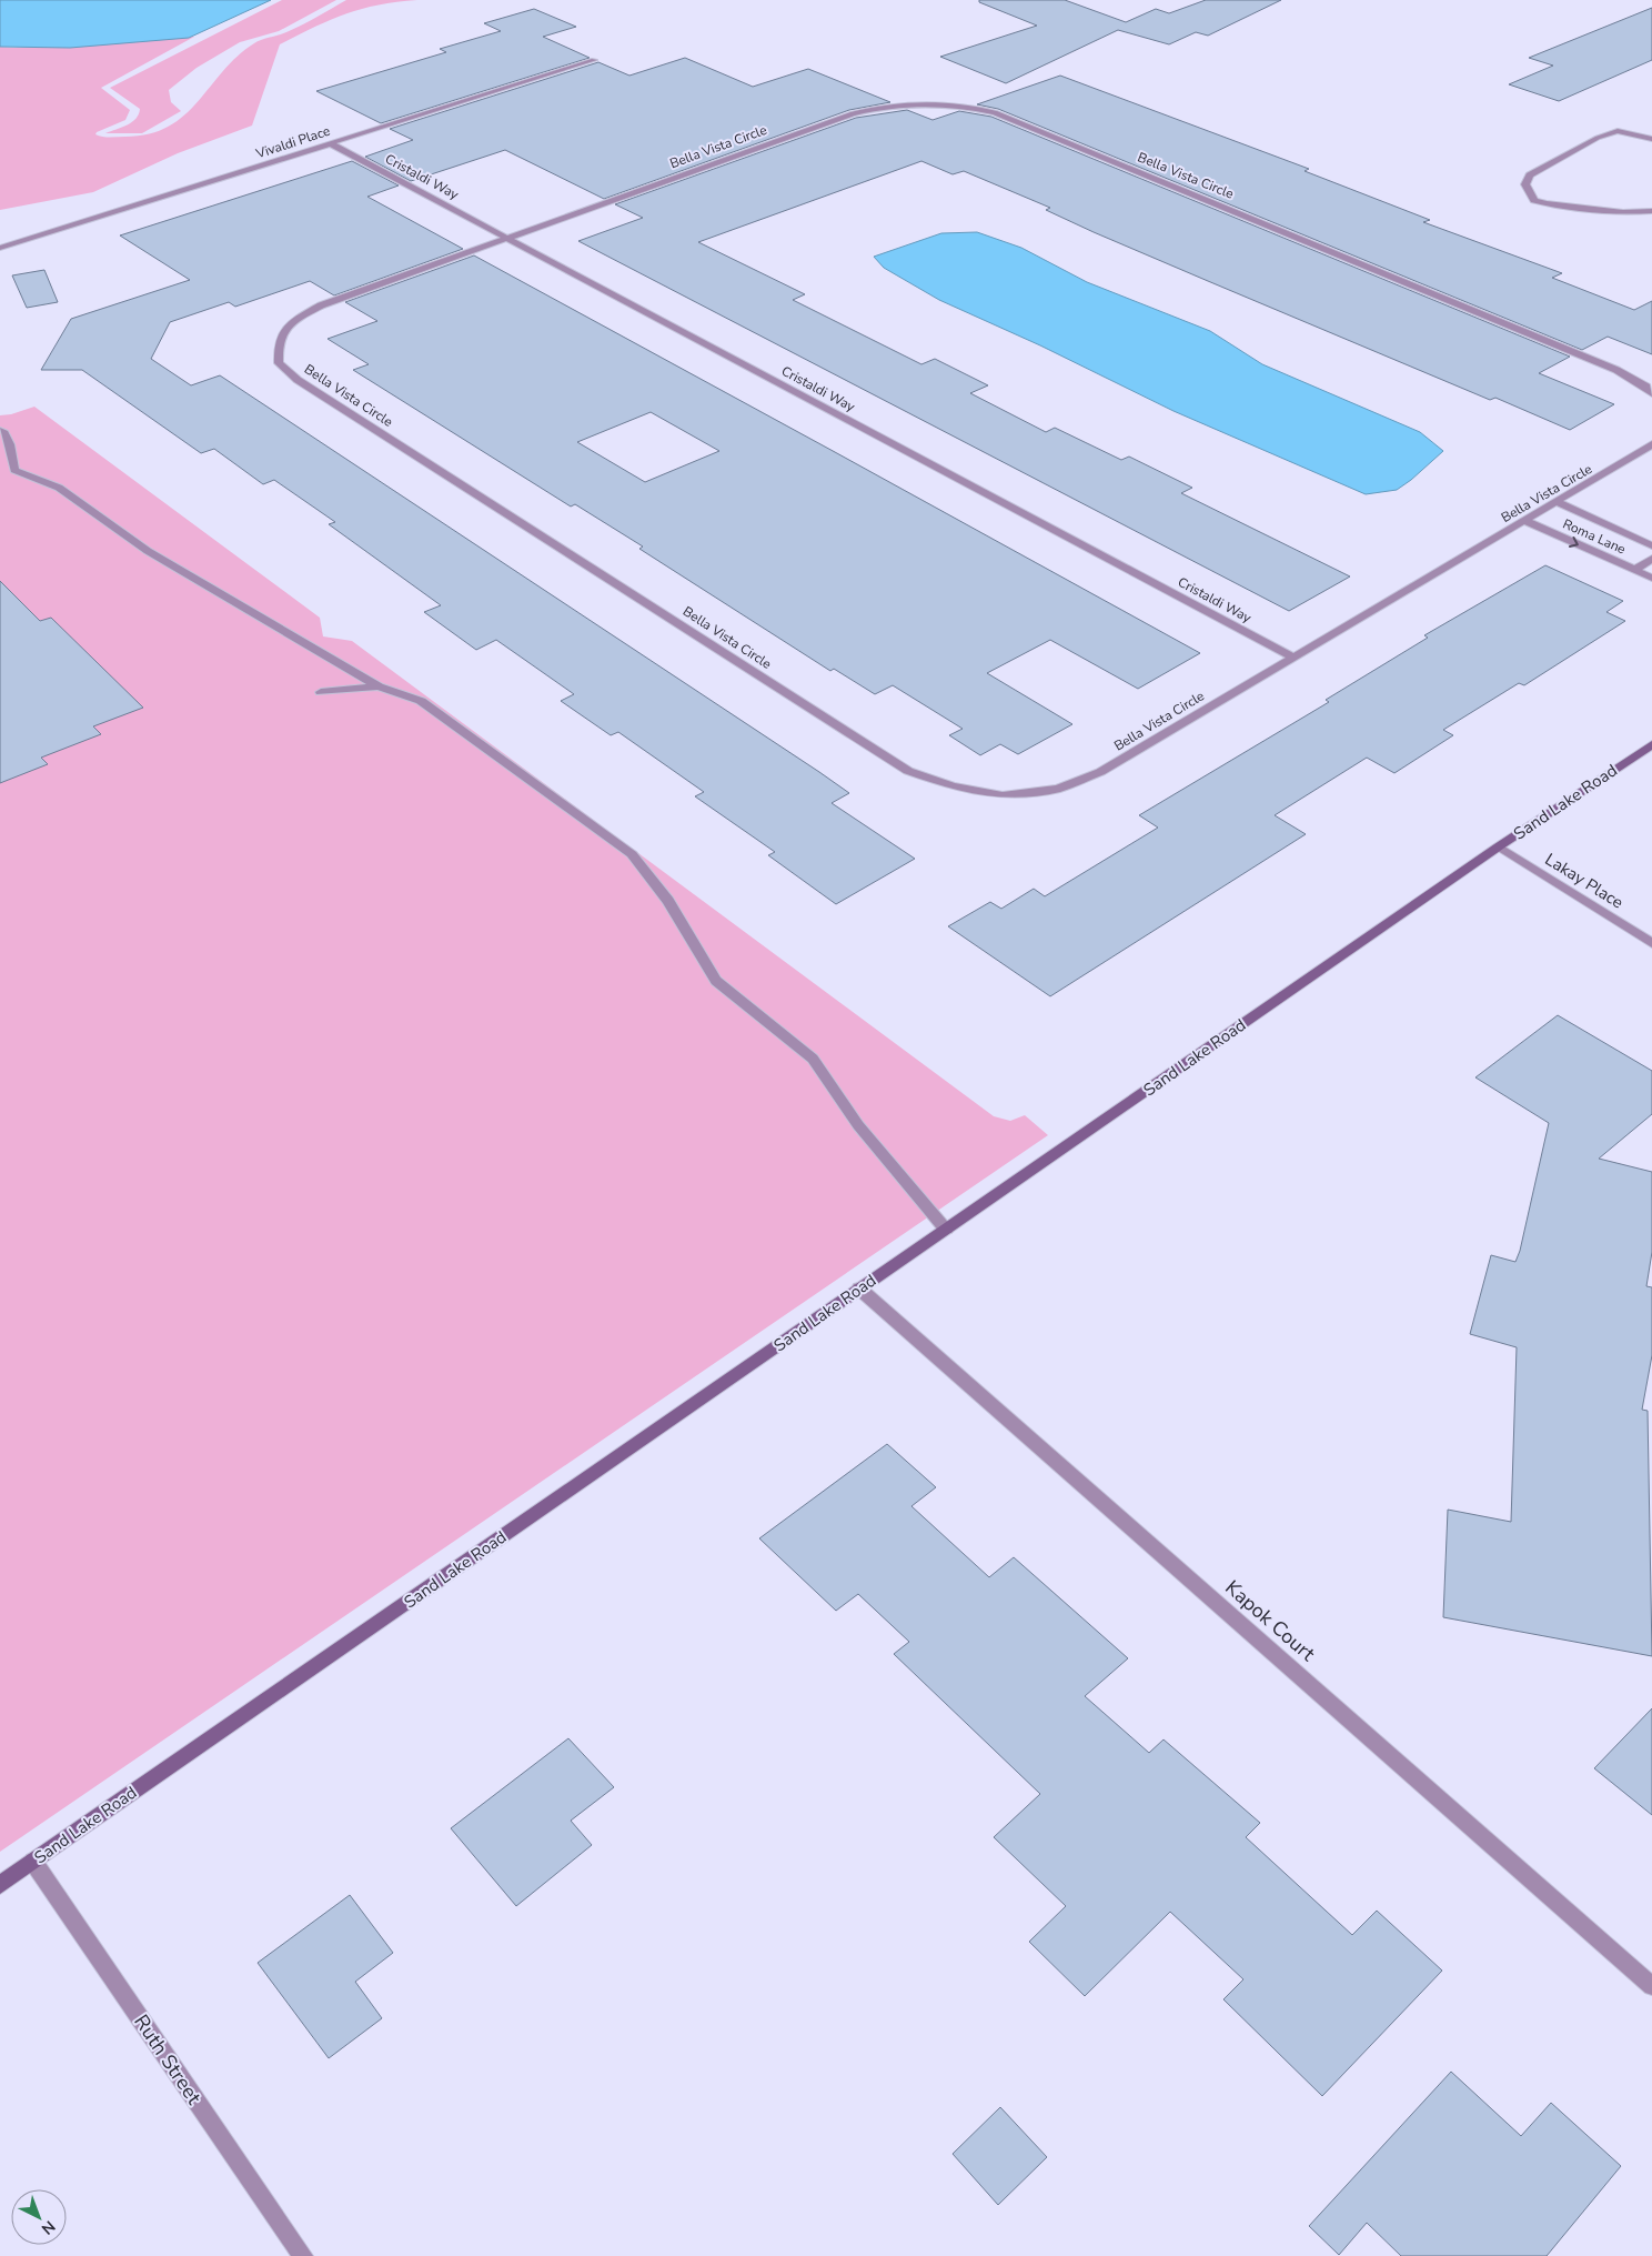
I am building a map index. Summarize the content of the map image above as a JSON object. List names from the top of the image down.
{
  "streets": {
    "street": [
      "Vivaldi Place",
      "Bella Vista Circle",
      "Cristaldi Way",
      "Roma Lane",
      "Sand Lake Road",
      "Lakay Place",
      "Kapok Court",
      "Ruth Street"
    ]
  },
  "crossings": [
    ["Vivaldi Place", "Cristaldi Way"],
    ["Bella Vista Circle", "Cristaldi Way"],
    ["Bella Vista Circle", "Roma Lane"],
    ["Sand Lake Road", "Lakay Place"],
    ["Sand Lake Road", "Kapok Court"],
    ["Sand Lake Road", "Ruth Street"]
  ],
  "north": "bottom right"
}
